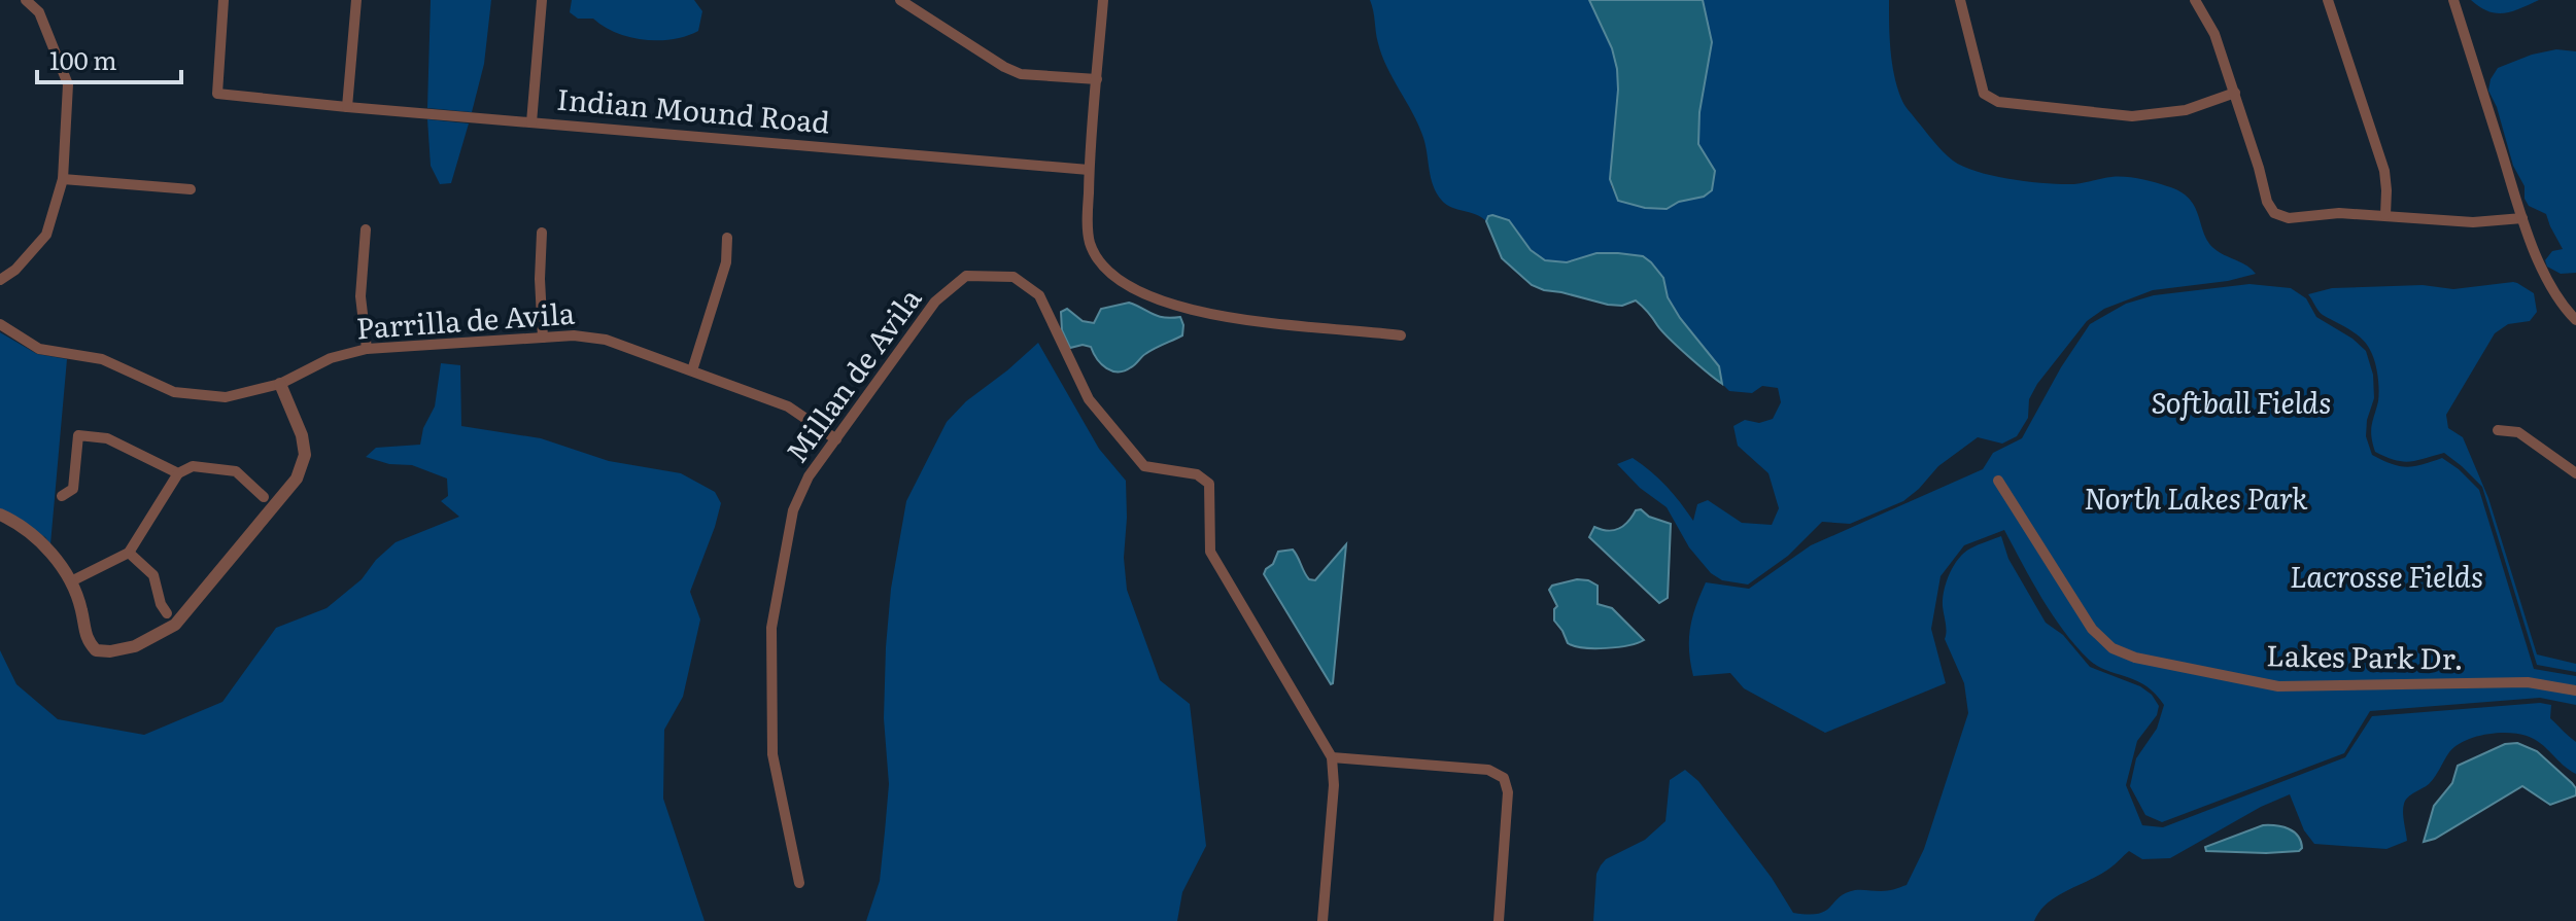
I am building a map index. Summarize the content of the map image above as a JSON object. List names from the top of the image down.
{
  "streets": {
    "street": [
      "Indian Mound Road",
      "Parrilla de Avila",
      "Millan de Avila",
      "Lakes Park Dr."
    ]
  },
  "crossings": [
    ["Parrilla de Avila", "Millan de Avila"]
  ],
  "parks": ["Softball Fields", "North Lakes Park", "Lacrosse Fields"],
  "scale_bar": "100 m"
}
